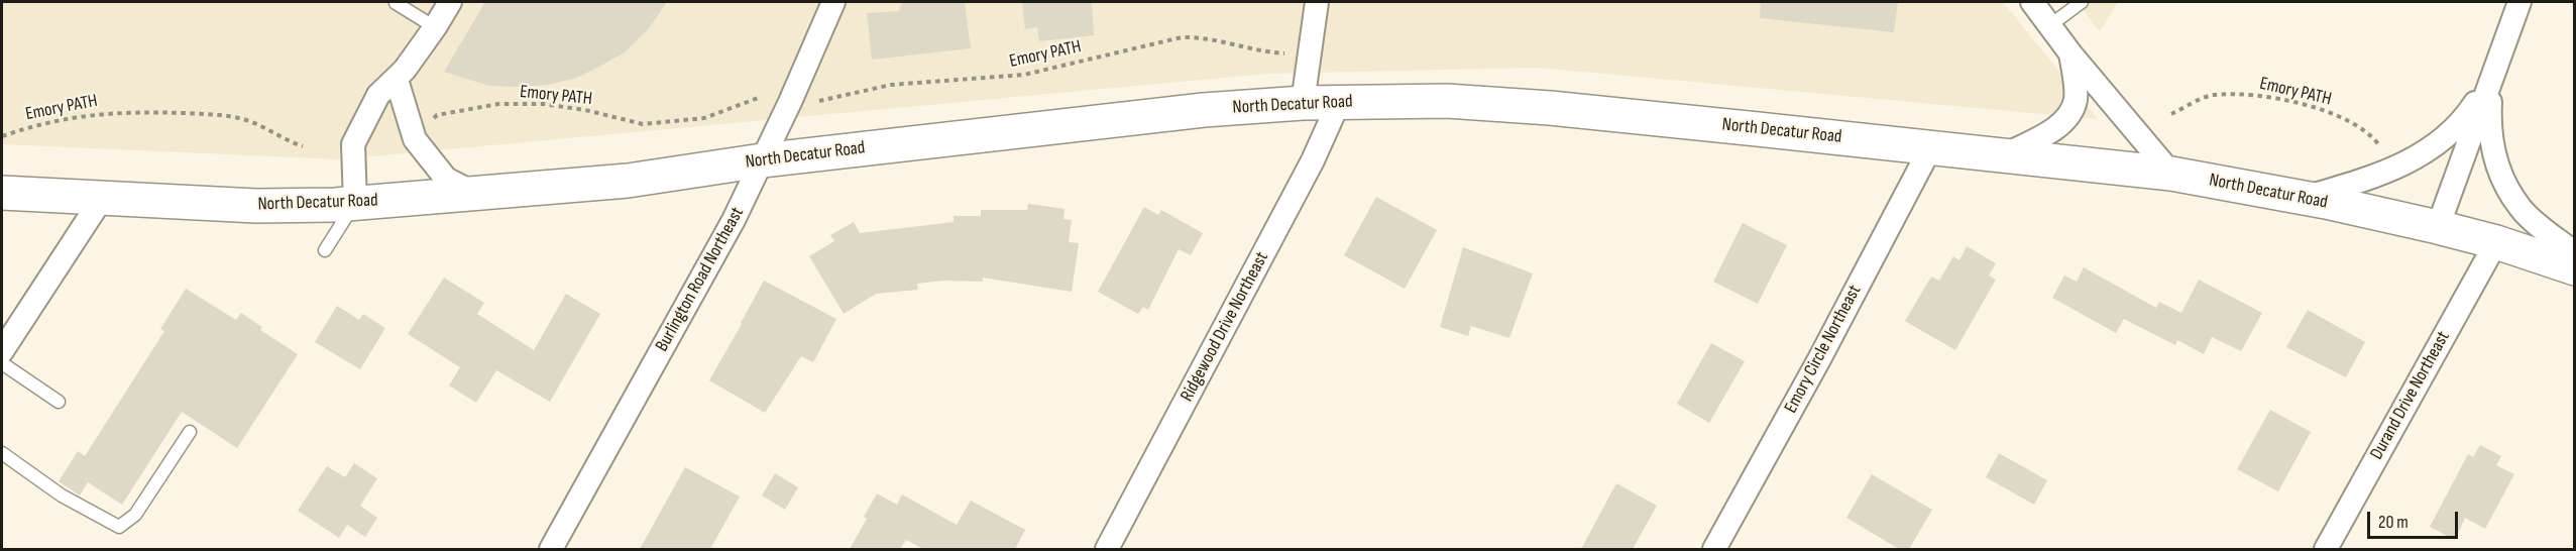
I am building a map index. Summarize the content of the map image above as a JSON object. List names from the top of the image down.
{
  "streets": {
    "main road": ["North Decatur Road"],
    "street": [
      "Burlington Road Northeast",
      "Ridgewood Drive Northeast",
      "Emory Circle Northeast",
      "Durand Drive Northeast"
    ],
    "path": ["Emory PATH"]
  },
  "crossings": [
    ["North Decatur Road", "Burlington Road Northeast"],
    ["North Decatur Road", "Ridgewood Drive Northeast"],
    ["North Decatur Road", "Emory Circle Northeast"],
    ["North Decatur Road", "Durand Drive Northeast"]
  ],
  "scale_bar": "20 m"
}
